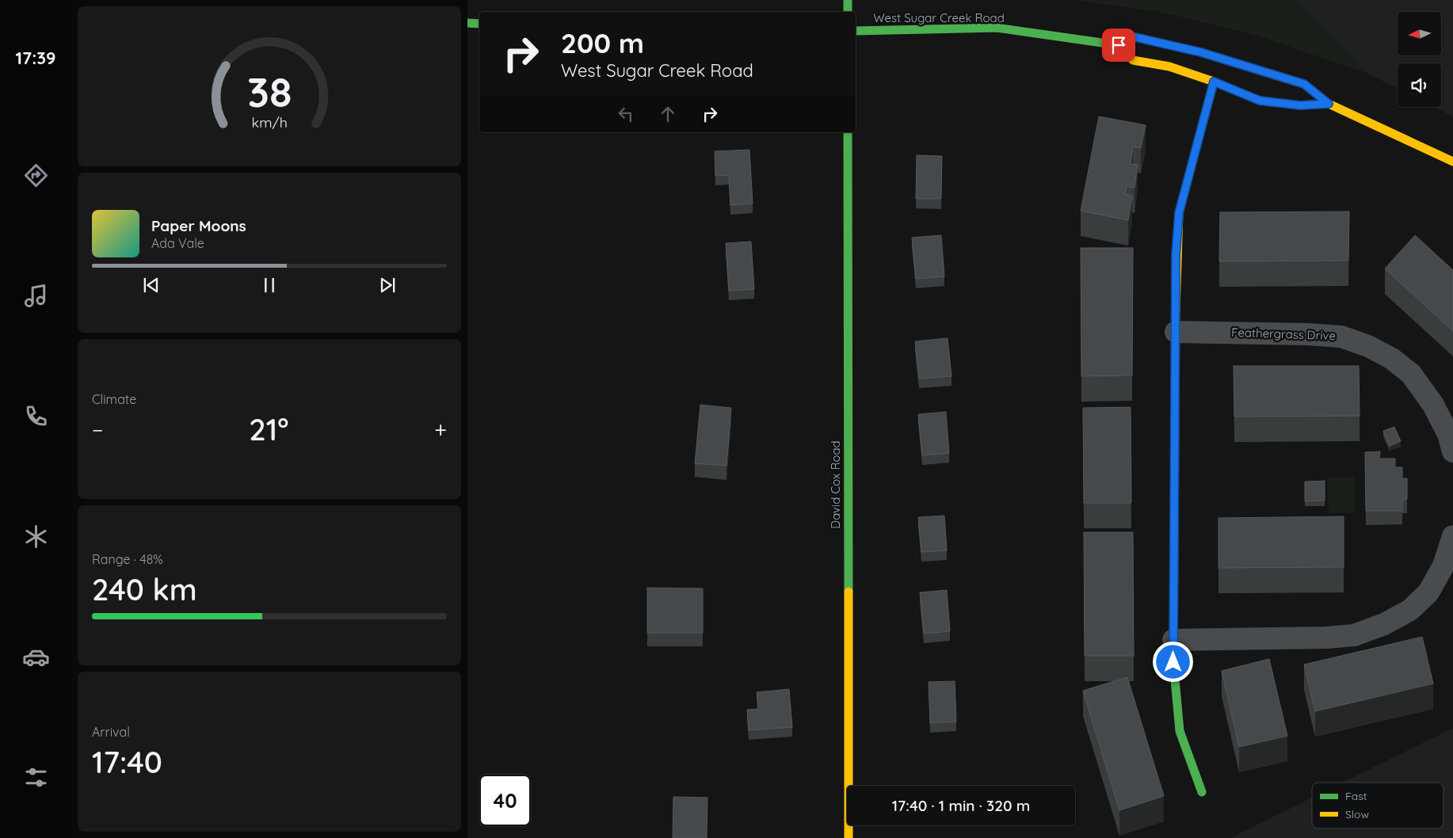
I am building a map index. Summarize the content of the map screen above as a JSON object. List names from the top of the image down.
{
  "streets": {
    "main road": ["West Sugar Creek Road", "David Cox Road"],
    "street": ["Feathergrass Drive"]
  },
  "legend": ["Fast", "Slow"],
  "north": "left",
  "page": {
    "tabs": "17:39",
    "turn": ["200 m", "West Sugar Creek Road"],
    "song": ["Paper Moons", "Ada Vale"],
    "tile": [
      "Climate",
      ["Range · 48%", "240 km"],
      ["Arrival", "17:40"]
    ],
    "heat": ["−", "21°", "+"],
    "limit": "40",
    "trip": "17:40 · 1 min · 320 m",
    "gauge": ["38", "km/h"]
  }
}
